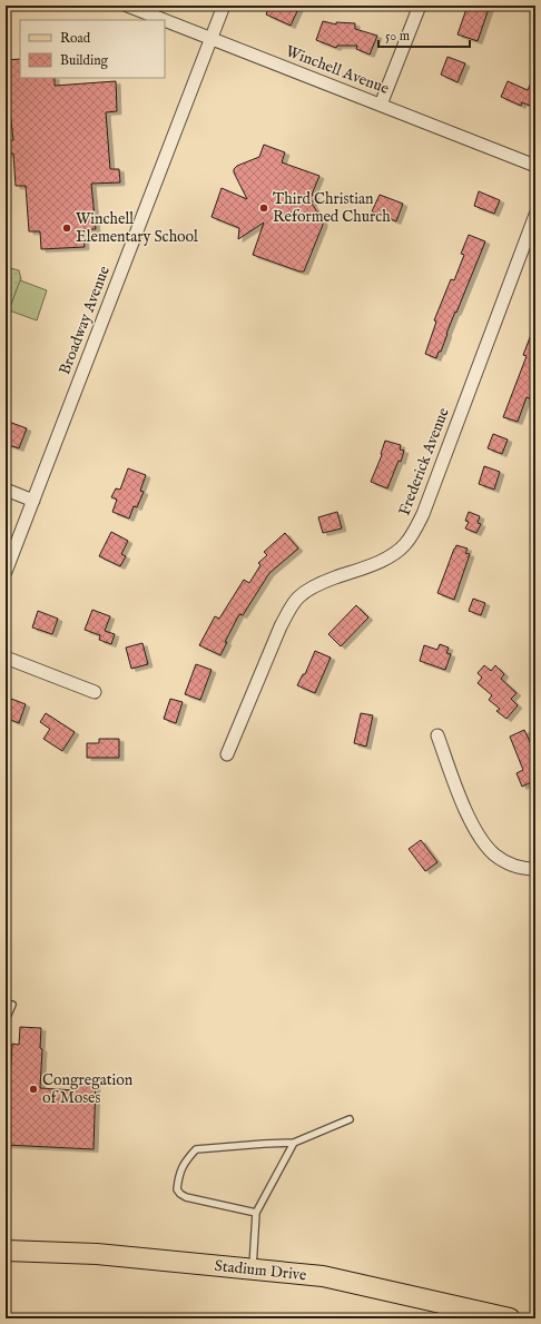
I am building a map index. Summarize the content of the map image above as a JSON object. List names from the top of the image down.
{
  "streets": {
    "main road": ["Stadium Drive"],
    "street": ["Winchell Avenue", "Broadway Avenue", "Frederick Avenue"]
  },
  "crossings": [
    ["Winchell Avenue", "Broadway Avenue"]
  ],
  "places": ["Third Christian Reformed Church", "Winchell Elementary School", "Congregation of Moses"],
  "legend": ["Road", "Building"],
  "scale_bar": "50 m"
}
